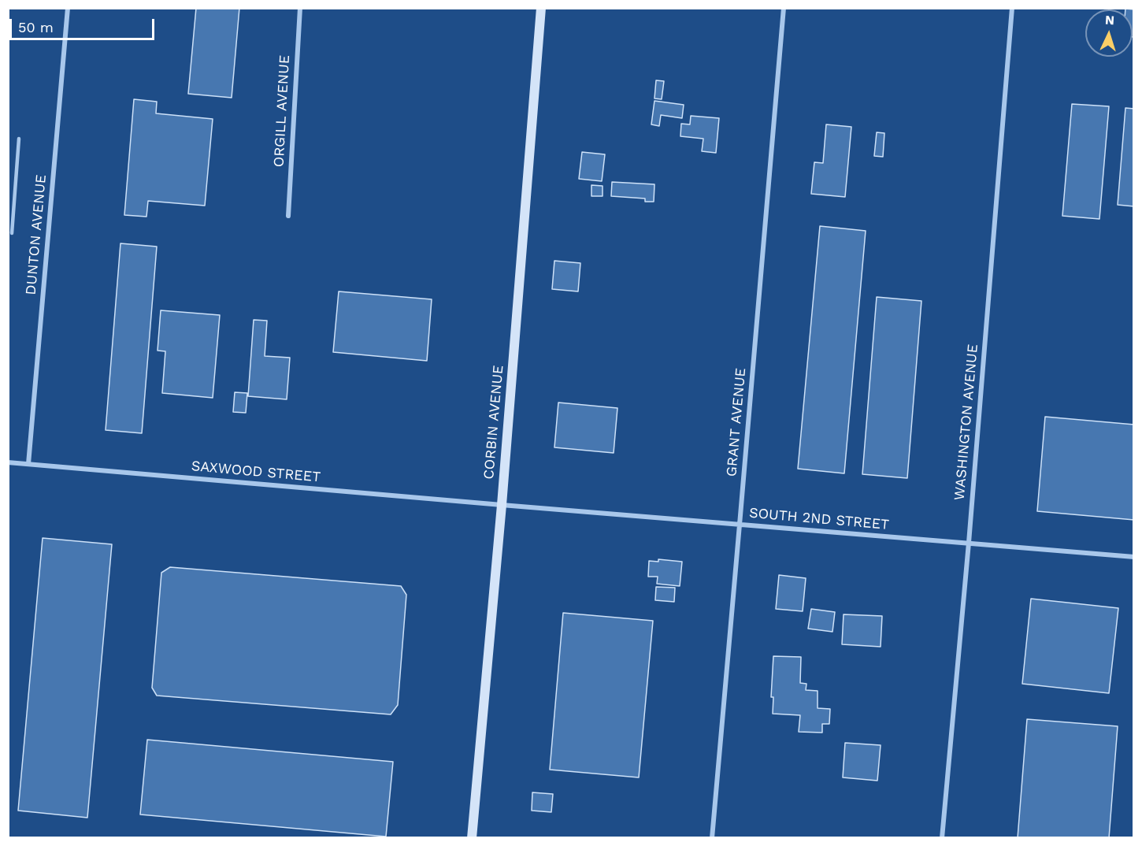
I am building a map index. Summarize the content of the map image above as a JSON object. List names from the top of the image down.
{
  "streets": {
    "street": [
      "ORGILL AVENUE",
      "DUNTON AVENUE",
      "CORBIN AVENUE",
      "GRANT AVENUE",
      "WASHINGTON AVENUE",
      "SAXWOOD STREET",
      "SOUTH 2ND STREET"
    ]
  },
  "crossings": [
    ["DUNTON AVENUE", "SAXWOOD STREET"],
    ["CORBIN AVENUE", "SAXWOOD STREET"],
    ["CORBIN AVENUE", "SOUTH 2ND STREET"],
    ["GRANT AVENUE", "SOUTH 2ND STREET"],
    ["WASHINGTON AVENUE", "SOUTH 2ND STREET"],
    ["SAXWOOD STREET", "SOUTH 2ND STREET"]
  ],
  "scale_bar": "50 m",
  "north": "top"
}
